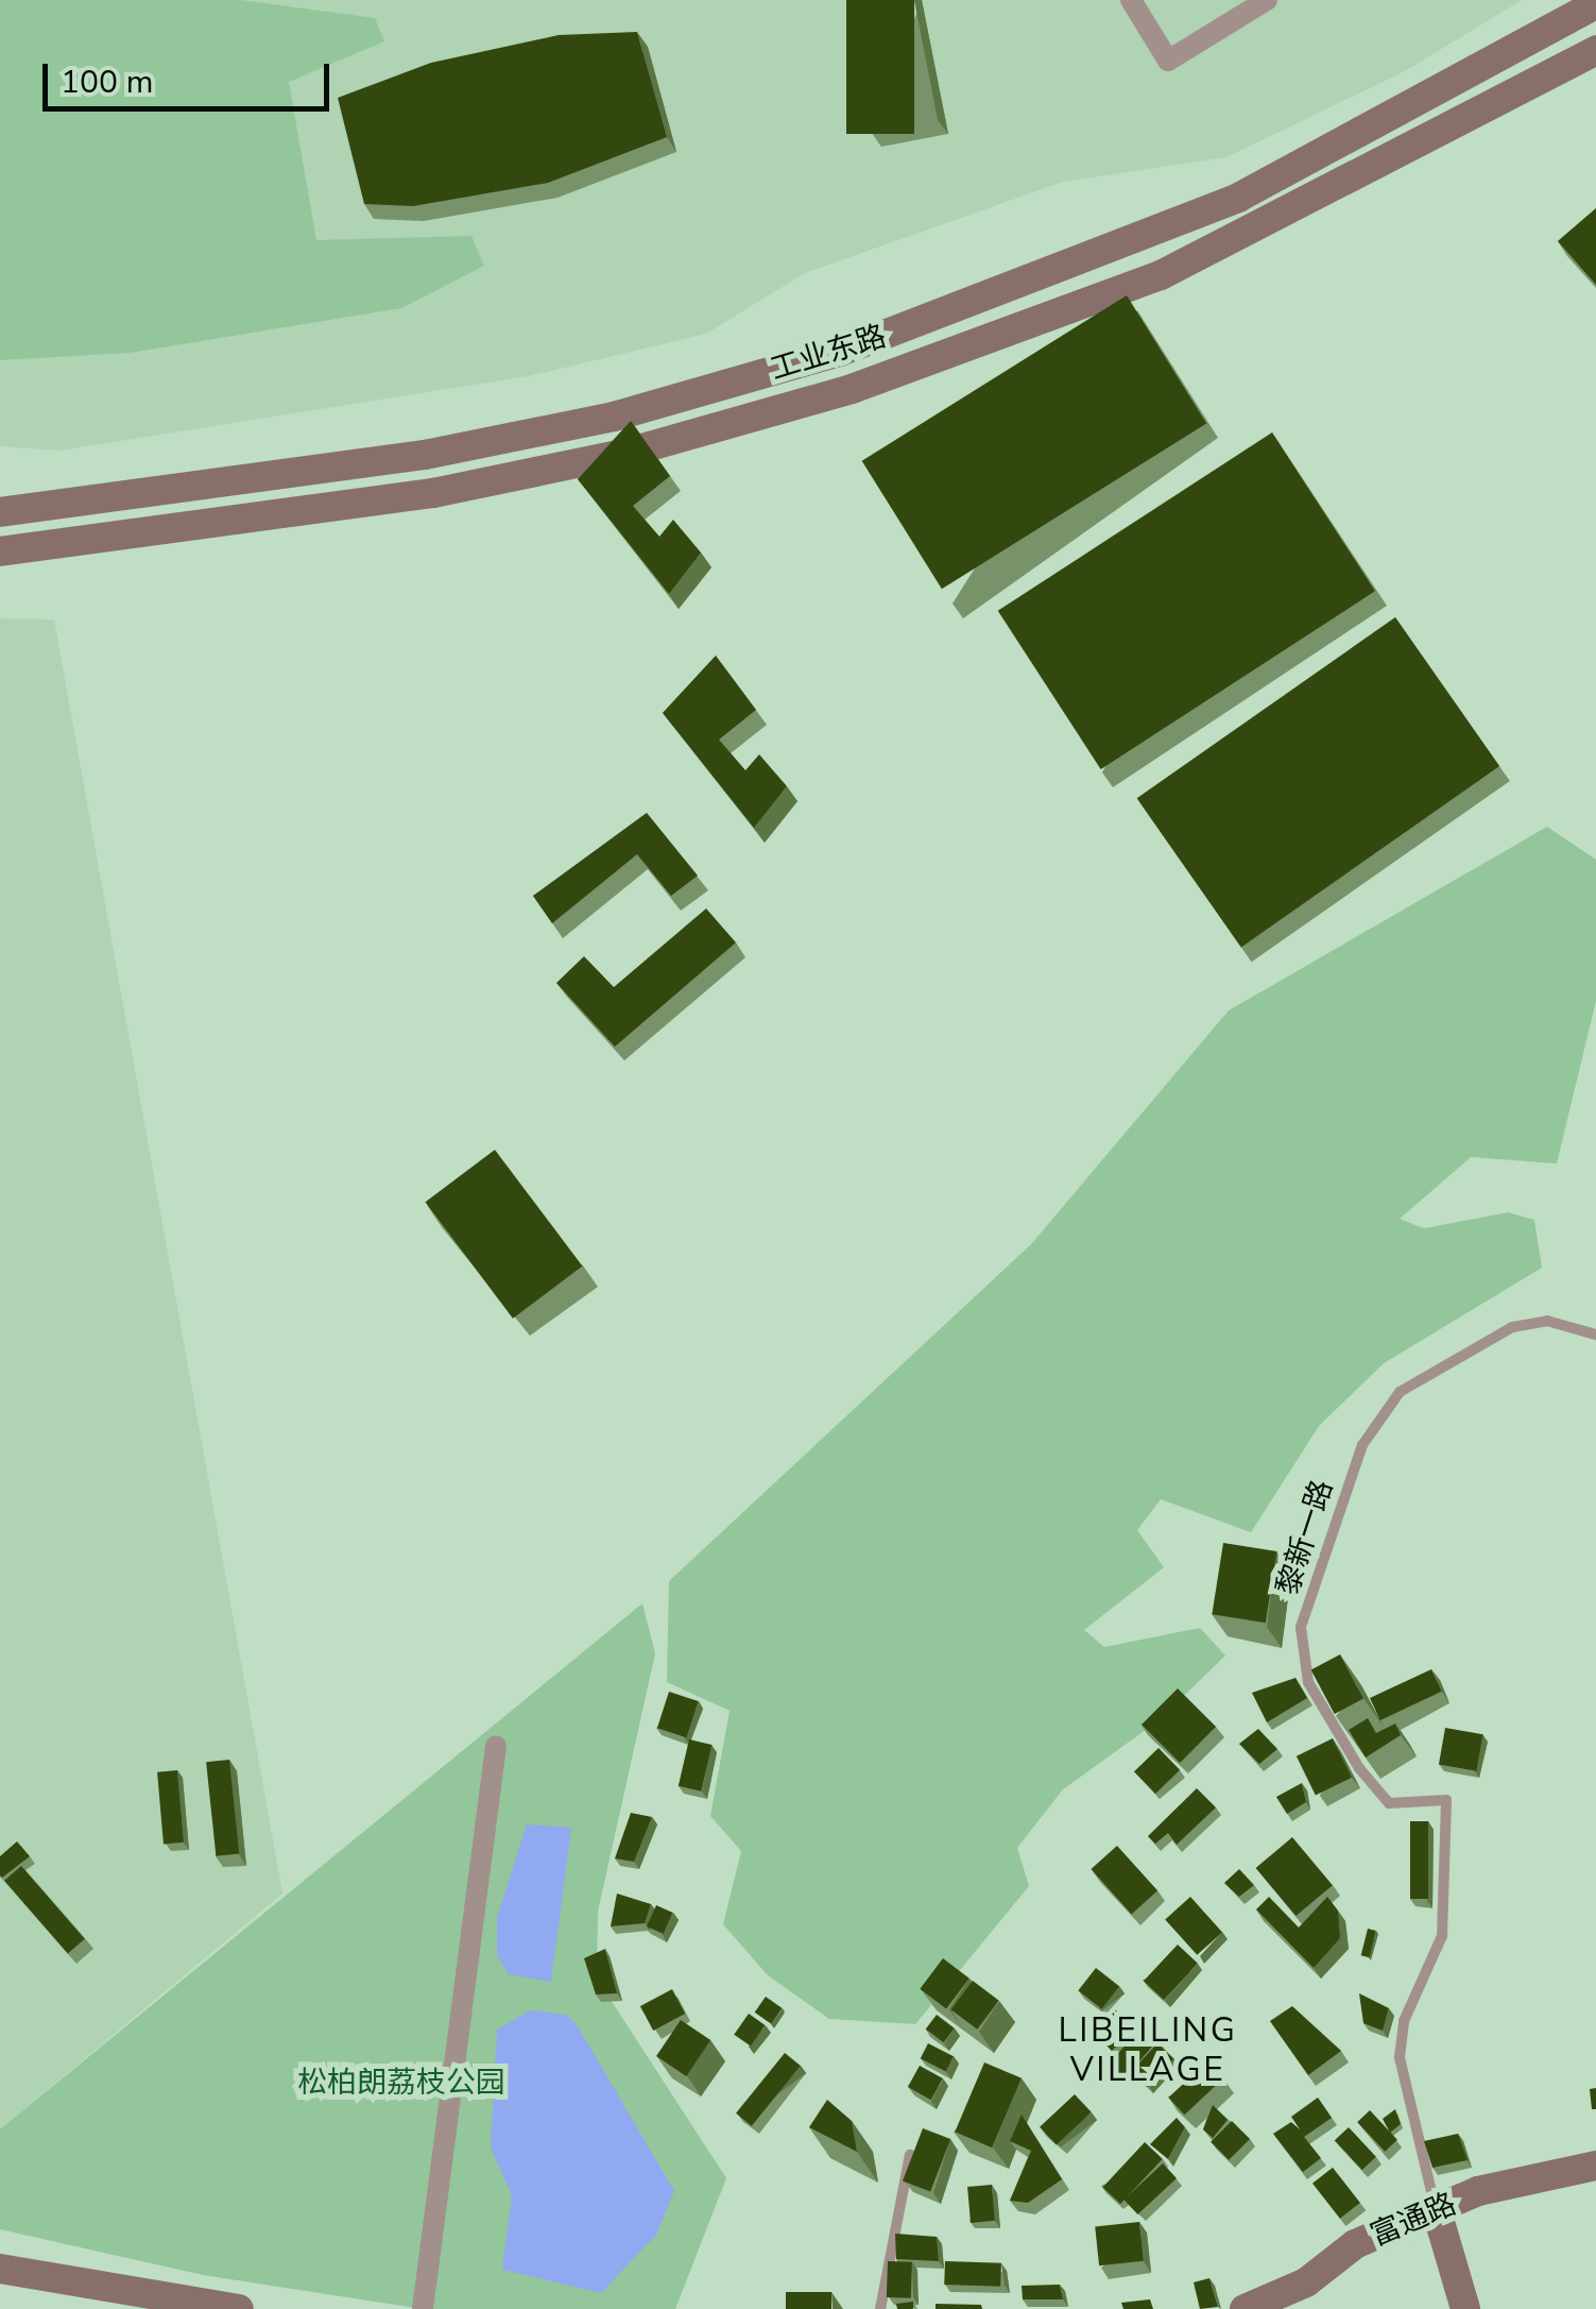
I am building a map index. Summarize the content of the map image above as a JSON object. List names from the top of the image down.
{
  "streets": {
    "main road": ["工业东路", "富通路"],
    "lane": ["黎新一路"]
  },
  "crossings": [
    ["黎新一路", "富通路"]
  ],
  "districts": ["LIBEILING VILLAGE"],
  "parks": ["松柏朗荔枝公园"],
  "scale_bar": "100 m"
}
